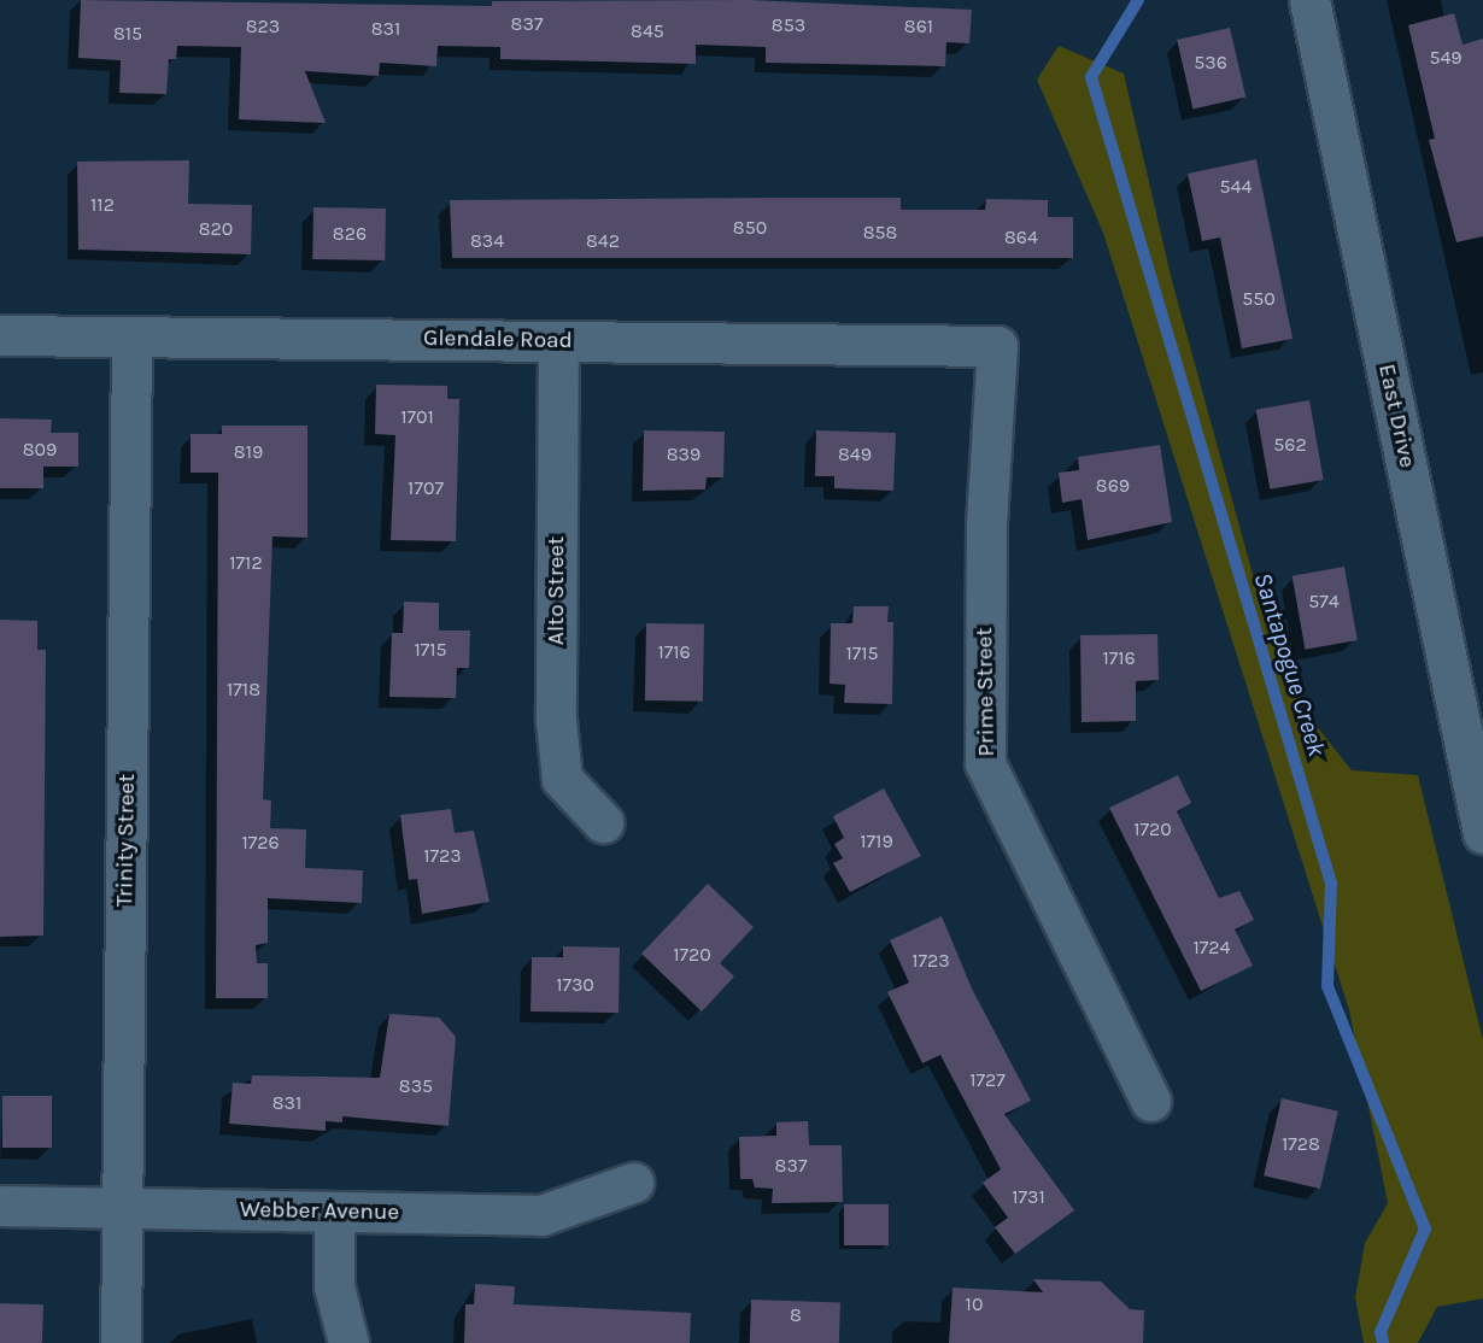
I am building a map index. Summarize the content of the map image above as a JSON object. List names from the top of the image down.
{
  "streets": {
    "street": [
      "Glendale Road",
      "East Drive",
      "Alto Street",
      "Prime Street",
      "Trinity Street",
      "Webber Avenue"
    ]
  },
  "crossings": [
    ["Glendale Road", "Alto Street"],
    ["Glendale Road", "Prime Street"],
    ["Glendale Road", "Trinity Street"],
    ["Trinity Street", "Webber Avenue"]
  ],
  "water": ["Santapogue Creek"],
  "house_numbers": [
    "837",
    "853",
    "823",
    "861",
    "831",
    "845",
    "815",
    "549",
    "536",
    "544",
    "112",
    "850",
    "820",
    "858",
    "826",
    "864",
    "834",
    "842",
    "550",
    "1701",
    "562",
    "809",
    "819",
    "839",
    "849",
    "869",
    "1707",
    "1712",
    "574",
    "1715",
    "1716",
    "1715",
    "1716",
    "1718",
    "1720",
    "1719",
    "1726",
    "1723",
    "1724",
    "1720",
    "1723",
    "1730",
    "1727",
    "835",
    "831",
    "1728",
    "837",
    "1731",
    "10",
    "8"
  ]
}
